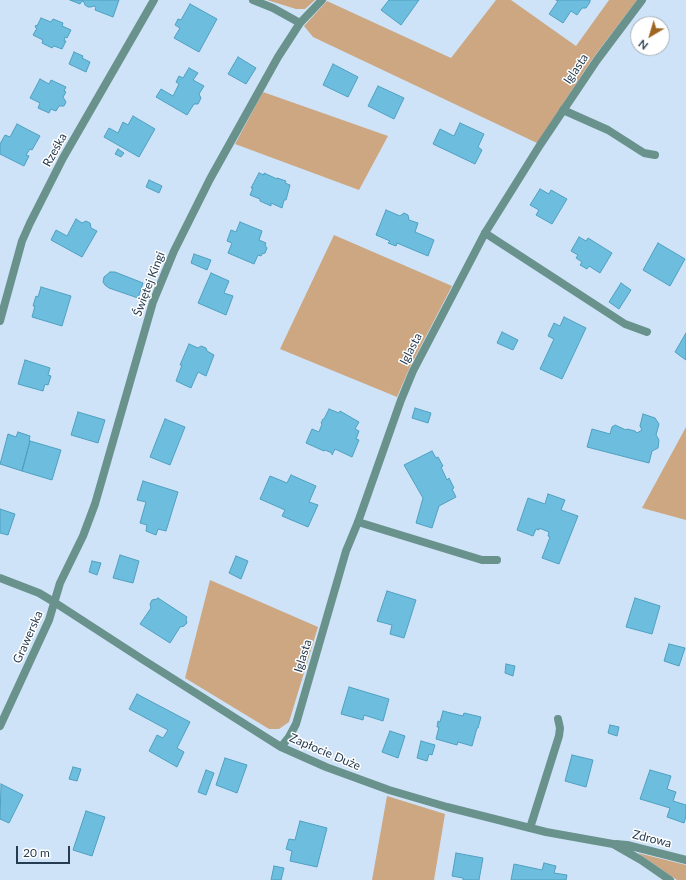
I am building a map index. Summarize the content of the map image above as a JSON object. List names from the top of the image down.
{
  "streets": {
    "street": [
      "Iglasta",
      "Rześka",
      "Świętej Kingi",
      "Grawerska",
      "Zapłocie Duże",
      "Zdrowa"
    ]
  },
  "crossings": [
    ["Iglasta", "Zapłocie Duże"],
    ["Świętej Kingi", "Grawerska"],
    ["Świętej Kingi", "Zapłocie Duże"],
    ["Grawerska", "Zapłocie Duże"],
    ["Zapłocie Duże", "Zdrowa"]
  ],
  "scale_bar": "20 m",
  "north": "bottom left"
}
